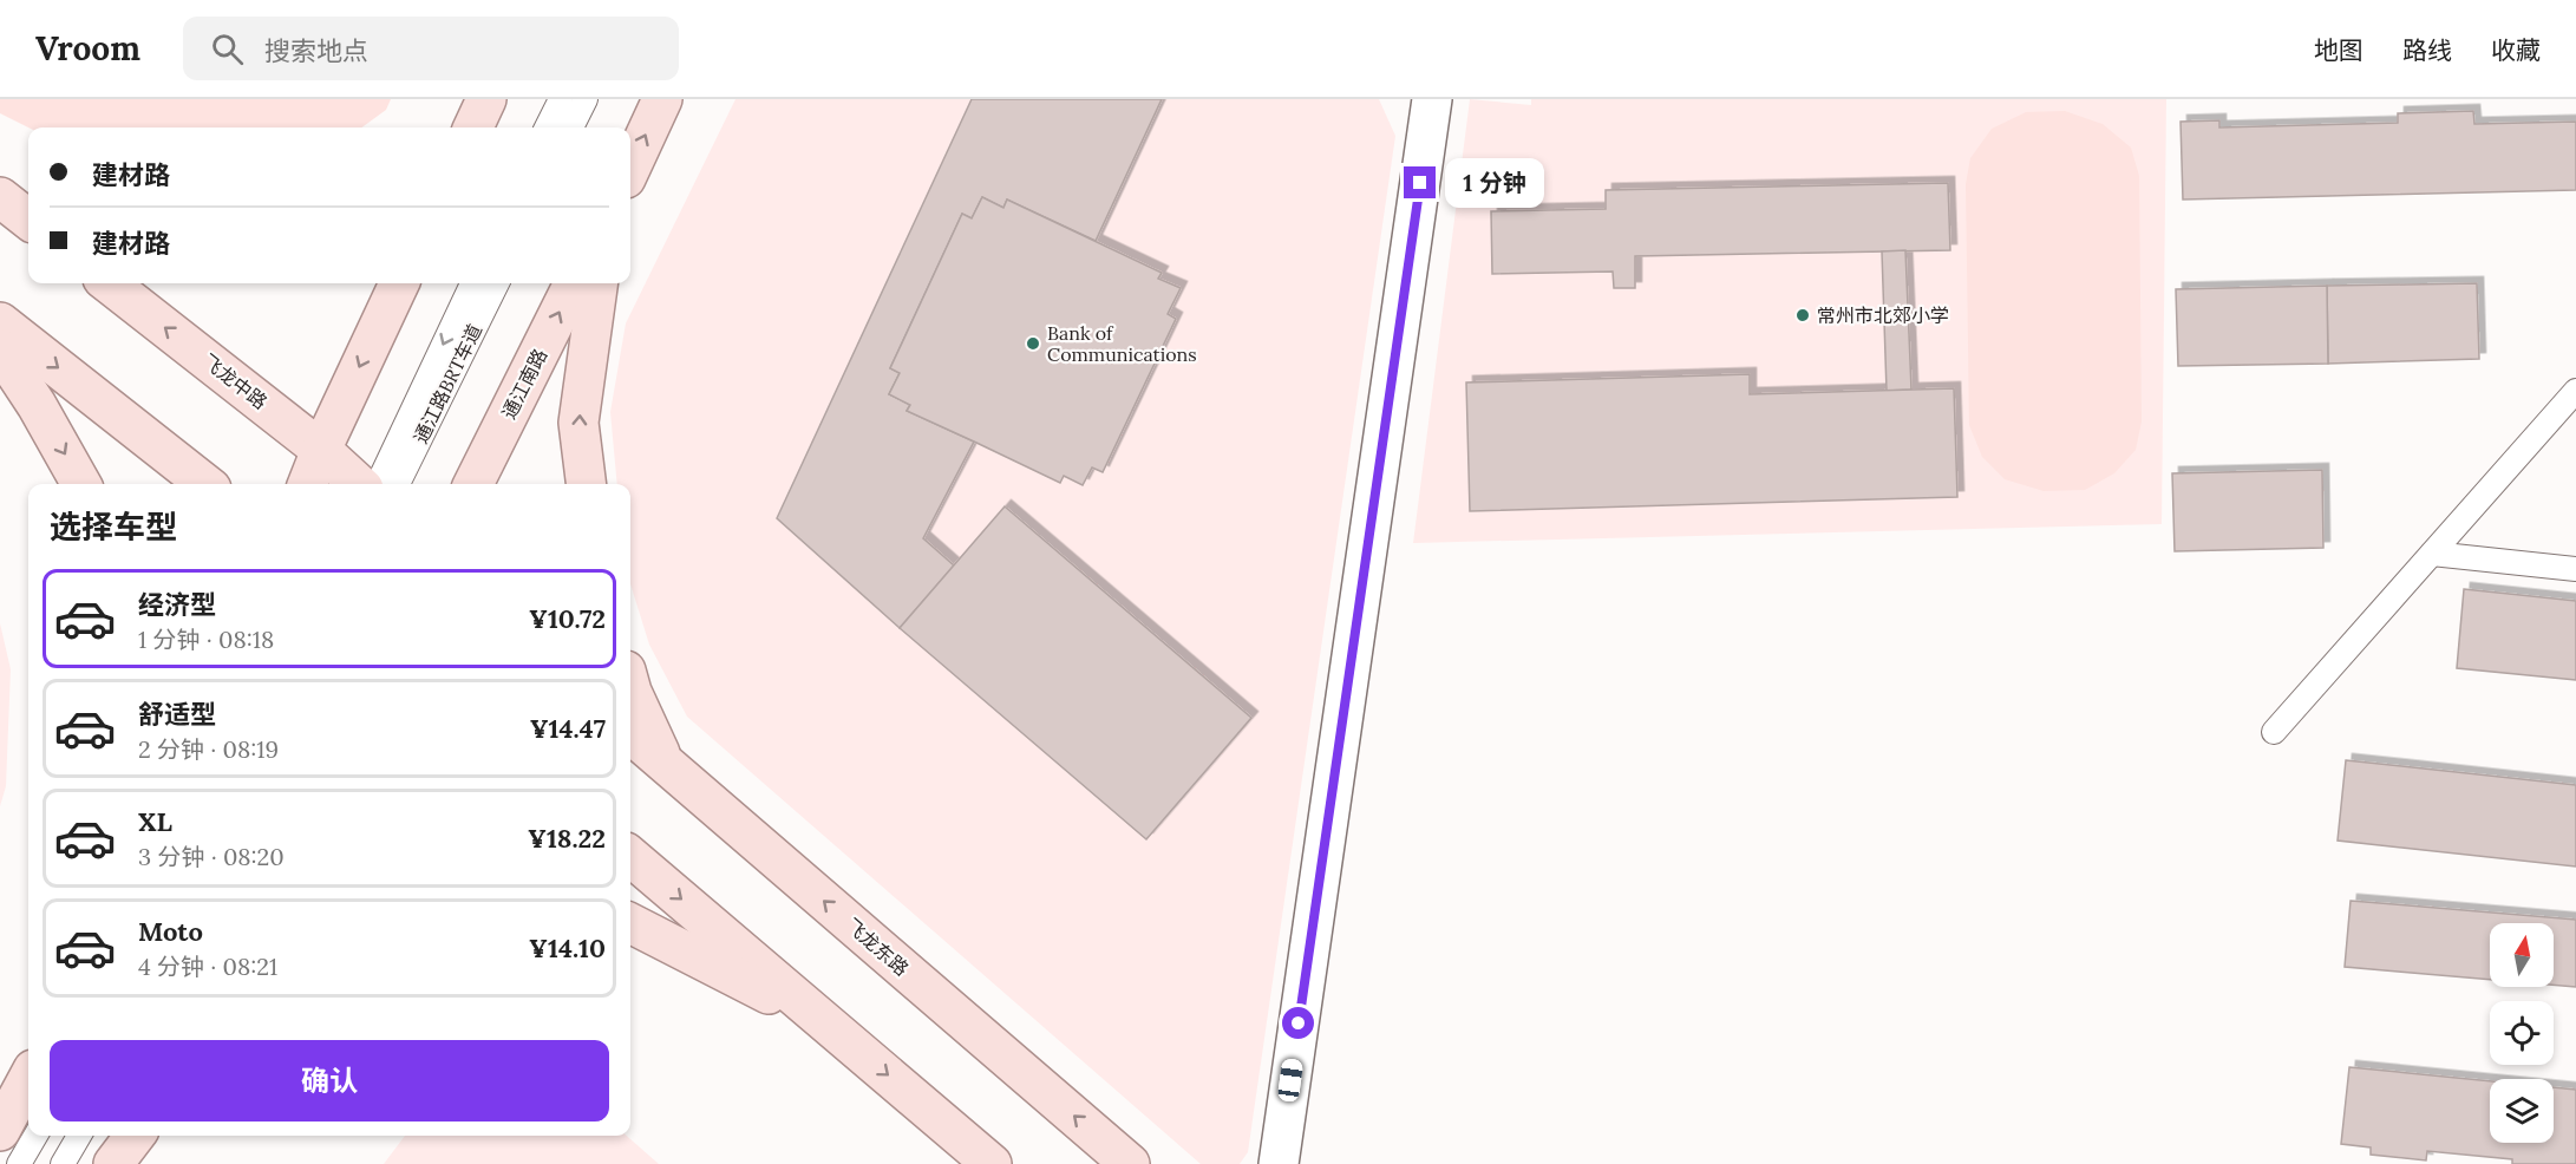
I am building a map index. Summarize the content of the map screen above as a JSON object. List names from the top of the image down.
{
  "streets": {
    "main road": ["飞龙中路", "通江南路", "飞龙东路"],
    "lane": ["通江路BRT车道"]
  },
  "places": ["常州市北郊小学", "Bank of Communications"],
  "north": "top",
  "page": {
    "header": "Vroom",
    "search": "搜索地点",
    "nav": ["地图", "路线", "收藏"],
    "banner": ["建材路", "建材路"],
    "bubble": "1 分钟",
    "heading": "选择车型",
    "list": [
      {
        "name": "经济型",
        "note": "1 分钟 · 08:18",
        "value": "¥10.72"
      },
      {
        "name": "舒适型",
        "note": "2 分钟 · 08:19",
        "value": "¥14.47"
      },
      {
        "name": "XL",
        "note": "3 分钟 · 08:20",
        "value": "¥18.22"
      },
      {
        "name": "Moto",
        "note": "4 分钟 · 08:21",
        "value": "¥14.10"
      }
    ],
    "buttons": "确认"
  }
}
